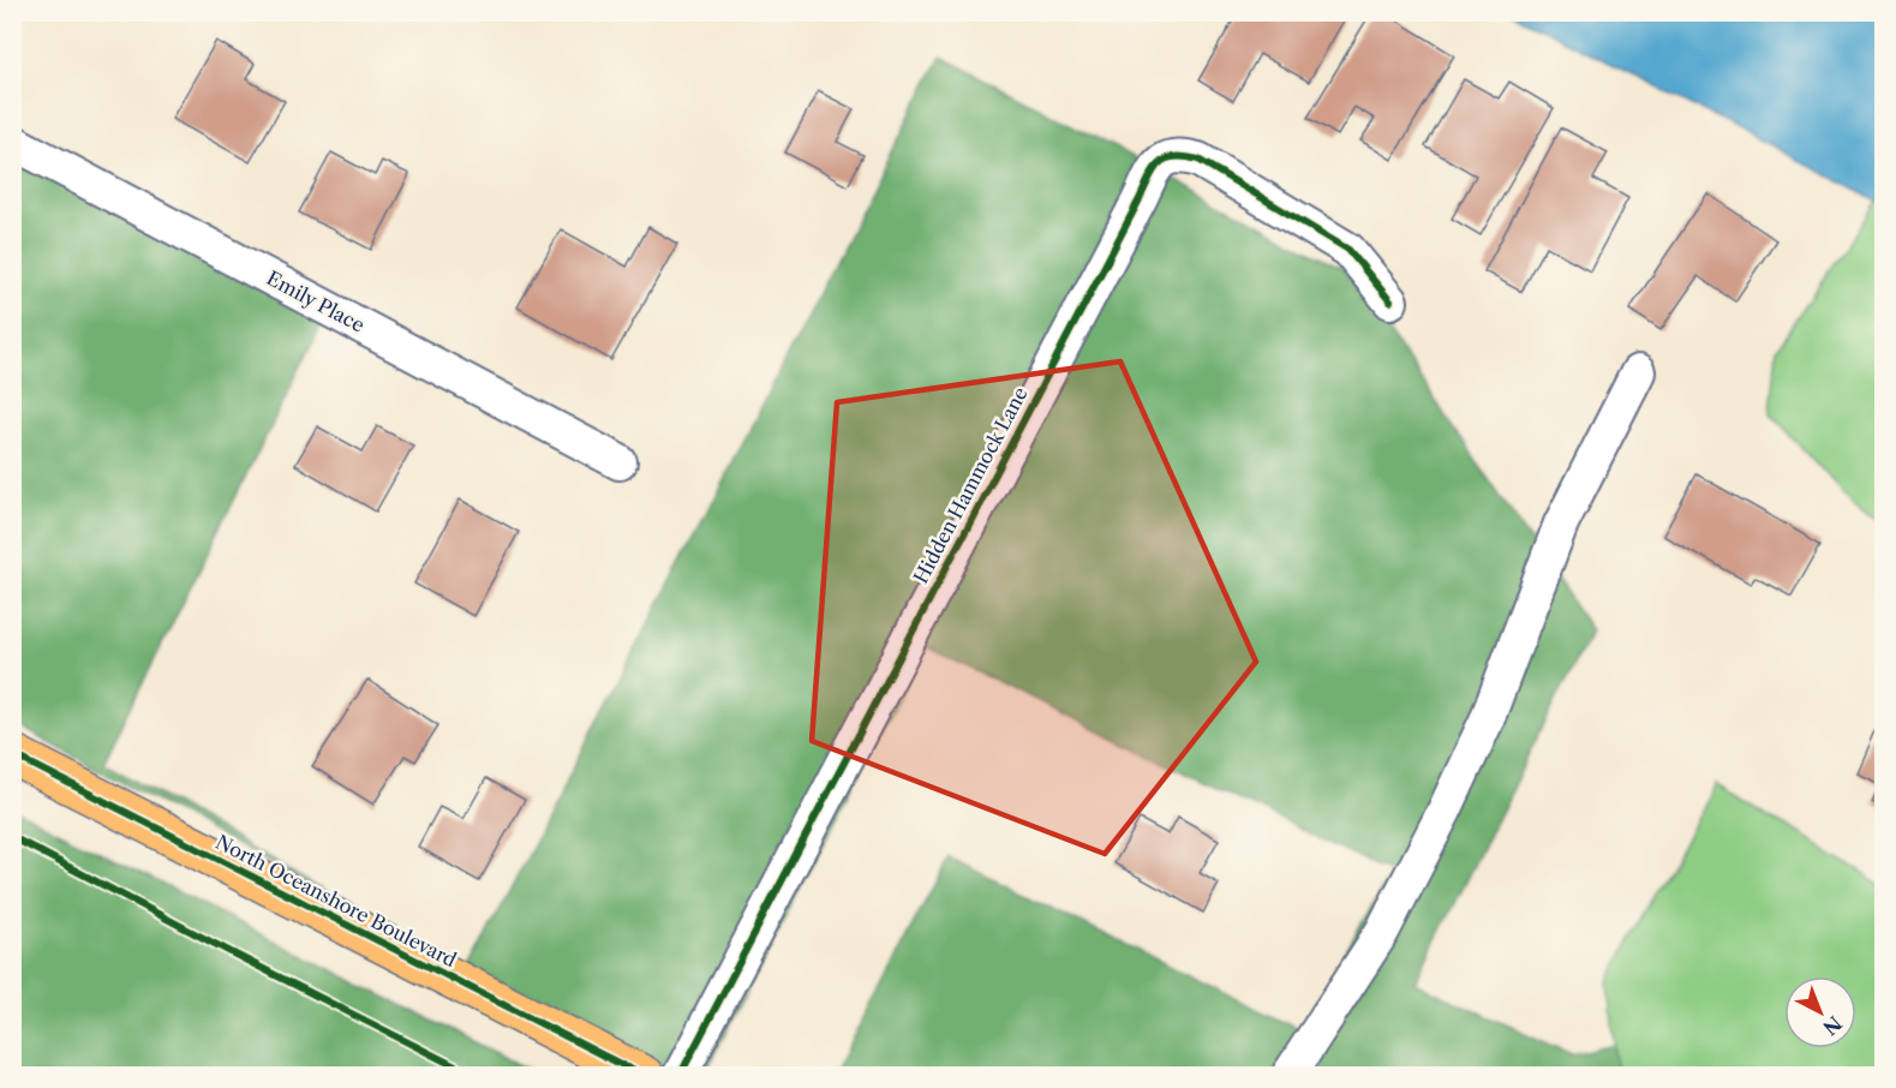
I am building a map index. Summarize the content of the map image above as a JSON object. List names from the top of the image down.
{
  "streets": {
    "main road": ["North Oceanshore Boulevard"],
    "street": ["Emily Place", "Hidden Hammock Lane"]
  },
  "north": "bottom right"
}
